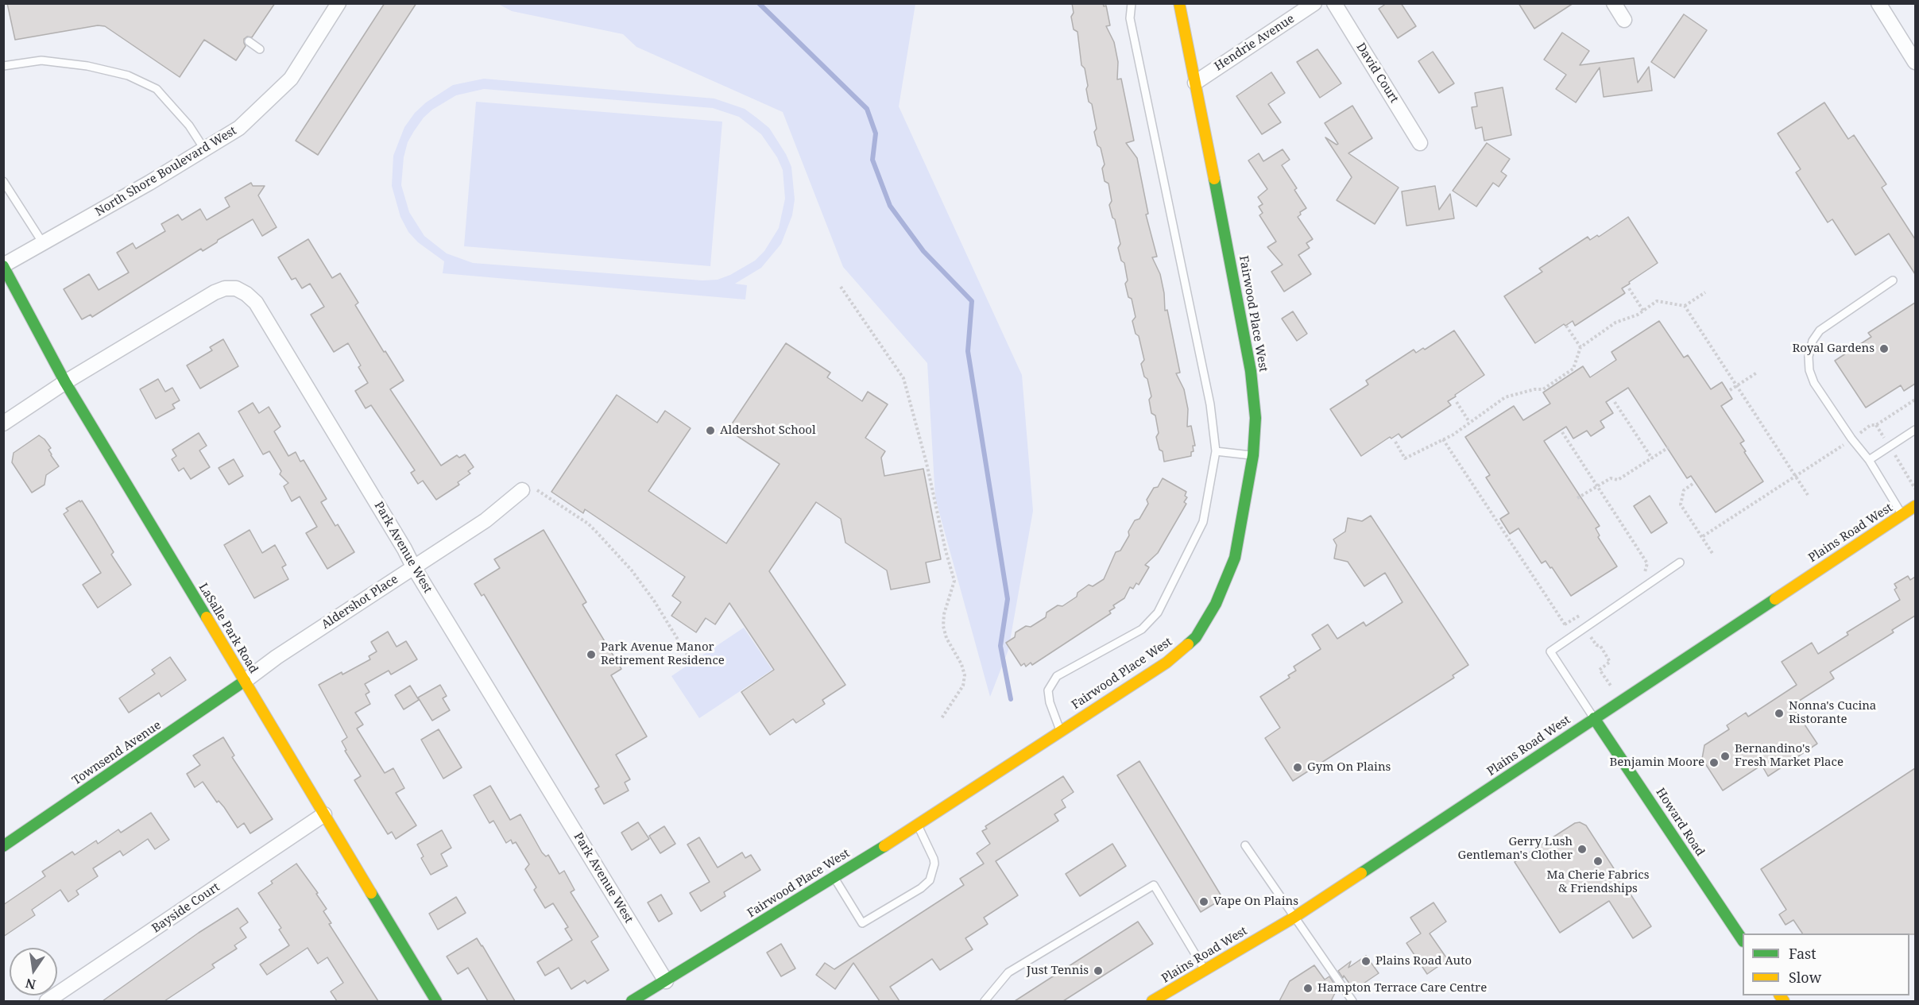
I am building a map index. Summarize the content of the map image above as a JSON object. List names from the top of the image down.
{
  "streets": {
    "street": [
      "Hendrie Avenue",
      "David Court",
      "North Shore Boulevard West",
      "Fairwood Place West",
      "Plains Road West",
      "Park Avenue West",
      "Aldershot Place",
      "LaSalle Park Road",
      "Townsend Avenue",
      "Howard Road",
      "Bayside Court"
    ]
  },
  "crossings": [
    ["Hendrie Avenue", "Fairwood Place West"],
    ["North Shore Boulevard West", "LaSalle Park Road"],
    ["Fairwood Place West", "Park Avenue West"],
    ["Plains Road West", "Howard Road"],
    ["Park Avenue West", "Aldershot Place"],
    ["Park Avenue West", "LaSalle Park Road"],
    ["Aldershot Place", "LaSalle Park Road"],
    ["Aldershot Place", "Townsend Avenue"],
    ["LaSalle Park Road", "Townsend Avenue"],
    ["LaSalle Park Road", "Bayside Court"]
  ],
  "places": [
    "Royal Gardens",
    "Aldershot School",
    "Park Avenue Manor Retirement Residence",
    "Nonna's Cucina Ristorante",
    "Bernandino's Fresh Market Place",
    "Benjamin Moore",
    "Gym On Plains",
    "Gerry Lush Gentleman's Clother",
    "Ma Cherie Fabrics & Friendships",
    "Vape On Plains",
    "Plains Road Auto",
    "Just Tennis",
    "Hampton Terrace Care Centre"
  ],
  "legend": ["Fast", "Slow"],
  "north": "bottom"
}
